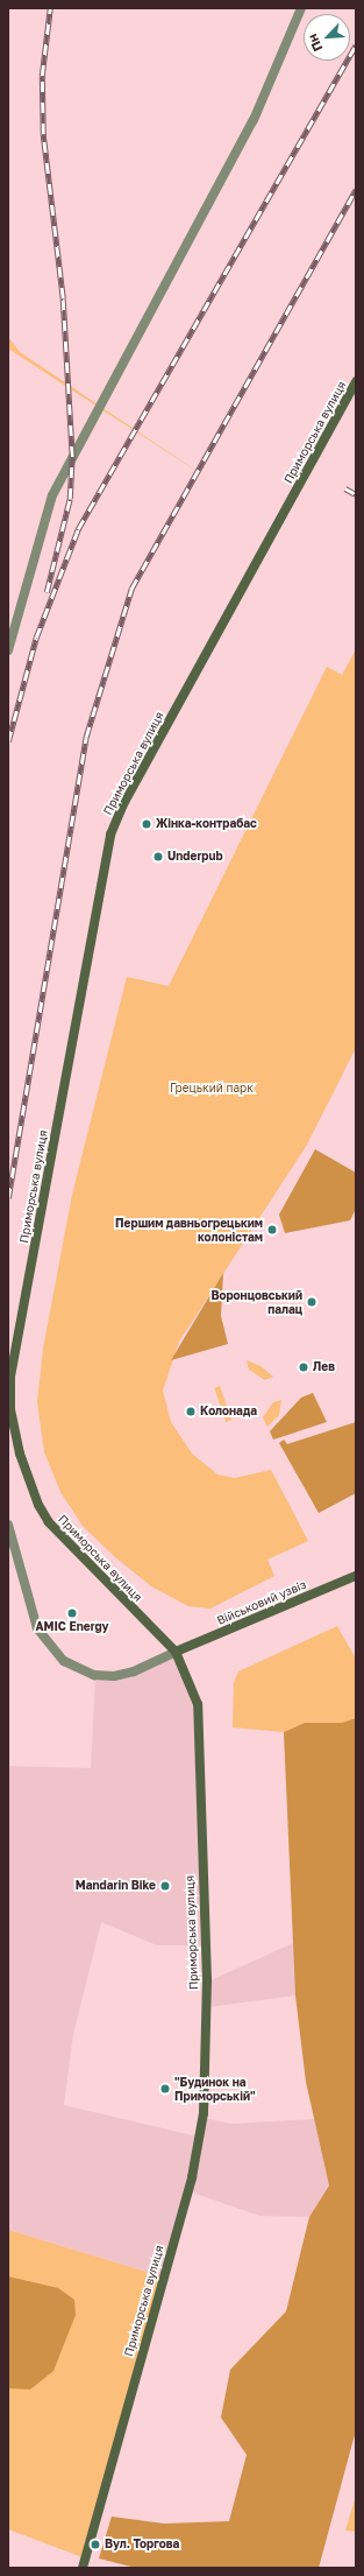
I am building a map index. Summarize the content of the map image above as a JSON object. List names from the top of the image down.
{
  "streets": {
    "main road": ["Приморська вулиця", "Військовий узвіз"]
  },
  "crossings": [
    ["Приморська вулиця", "Військовий узвіз"]
  ],
  "parks": ["Грецький парк"],
  "places": [
    "Жінка-контрабас",
    "Underpub",
    "Першим давньогрецьким колоністам",
    "Воронцовський палац",
    "Лев",
    "Колонада",
    "AMIC Energy",
    "Mandarin Bike",
    "\"Будинок на Приморській\"",
    "Вул. Торгова"
  ],
  "north": "bottom left"
}
